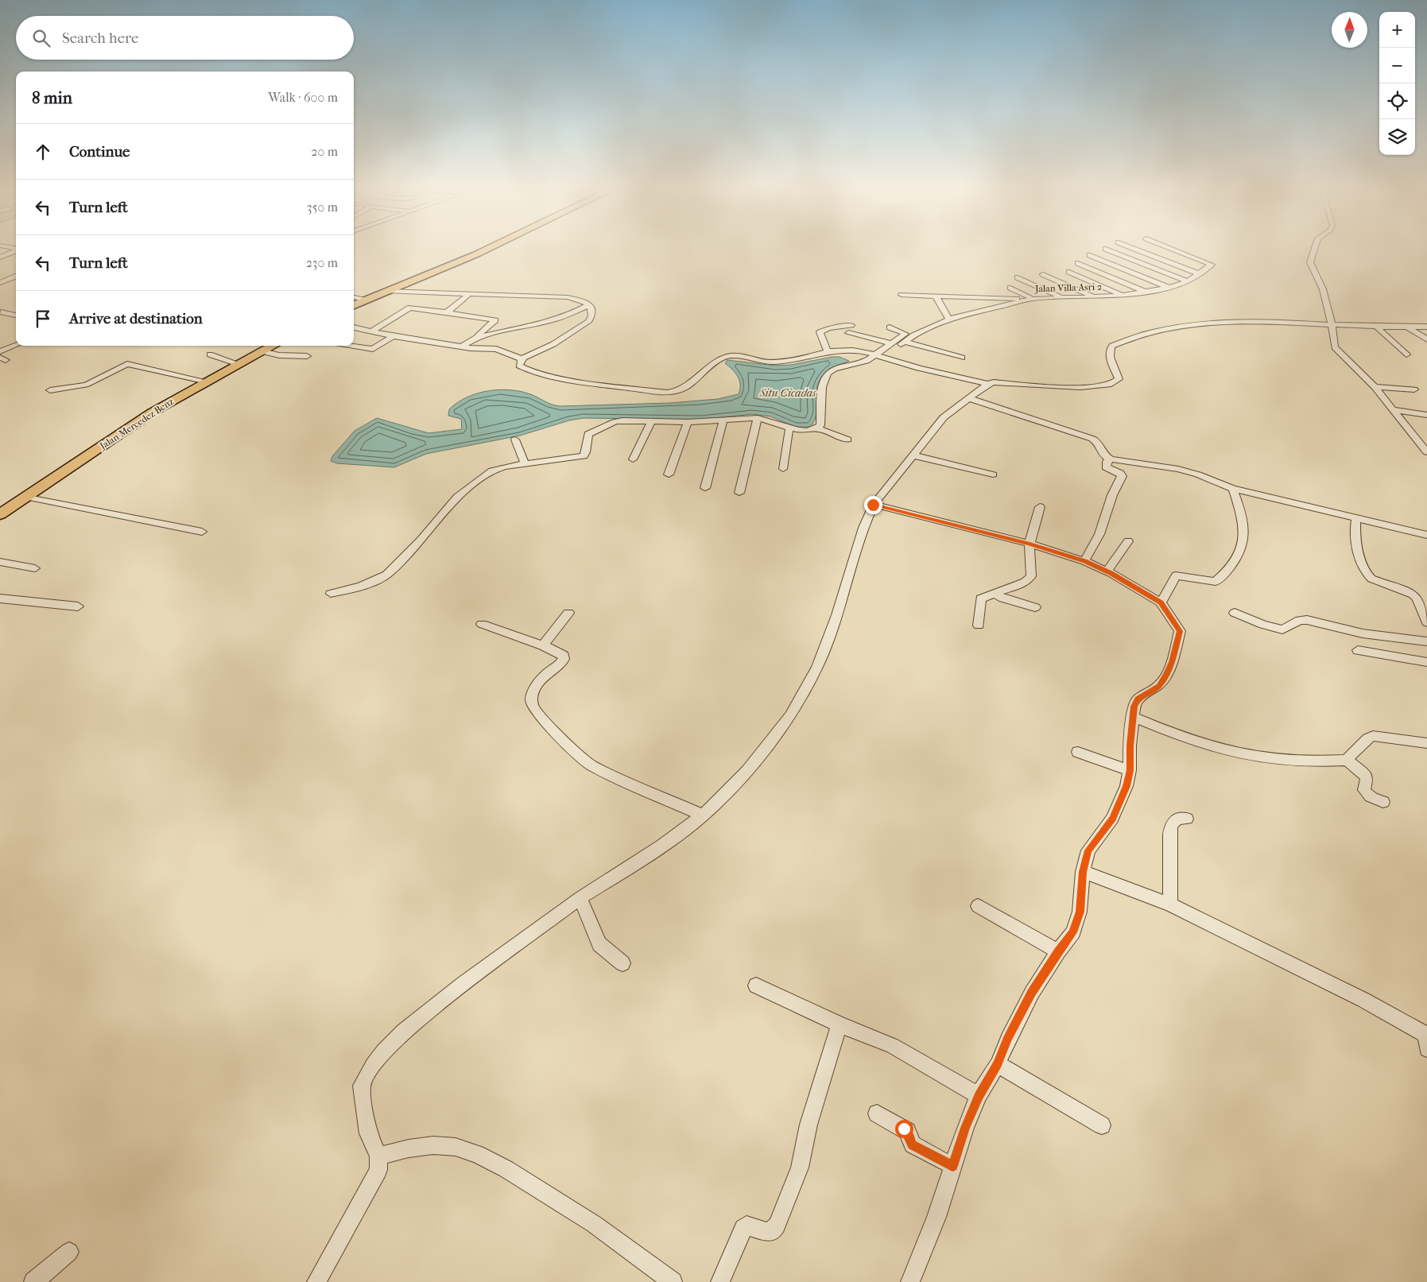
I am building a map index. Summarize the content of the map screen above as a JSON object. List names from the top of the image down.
{
  "streets": {
    "main road": ["Jalan Mercedez Benz"],
    "street": ["Jalan Villa Asri 2"]
  },
  "water": ["Situ Cicadas"],
  "north": "top",
  "page": {
    "map_buttons": ["+", "−"],
    "search": "Search here",
    "heading": ["8 min", "Walk · 600 m"],
    "list": [
      ["Continue", "20 m"],
      ["Turn left", "350 m"],
      ["Turn left", "230 m"],
      "Arrive at destination"
    ]
  }
}
